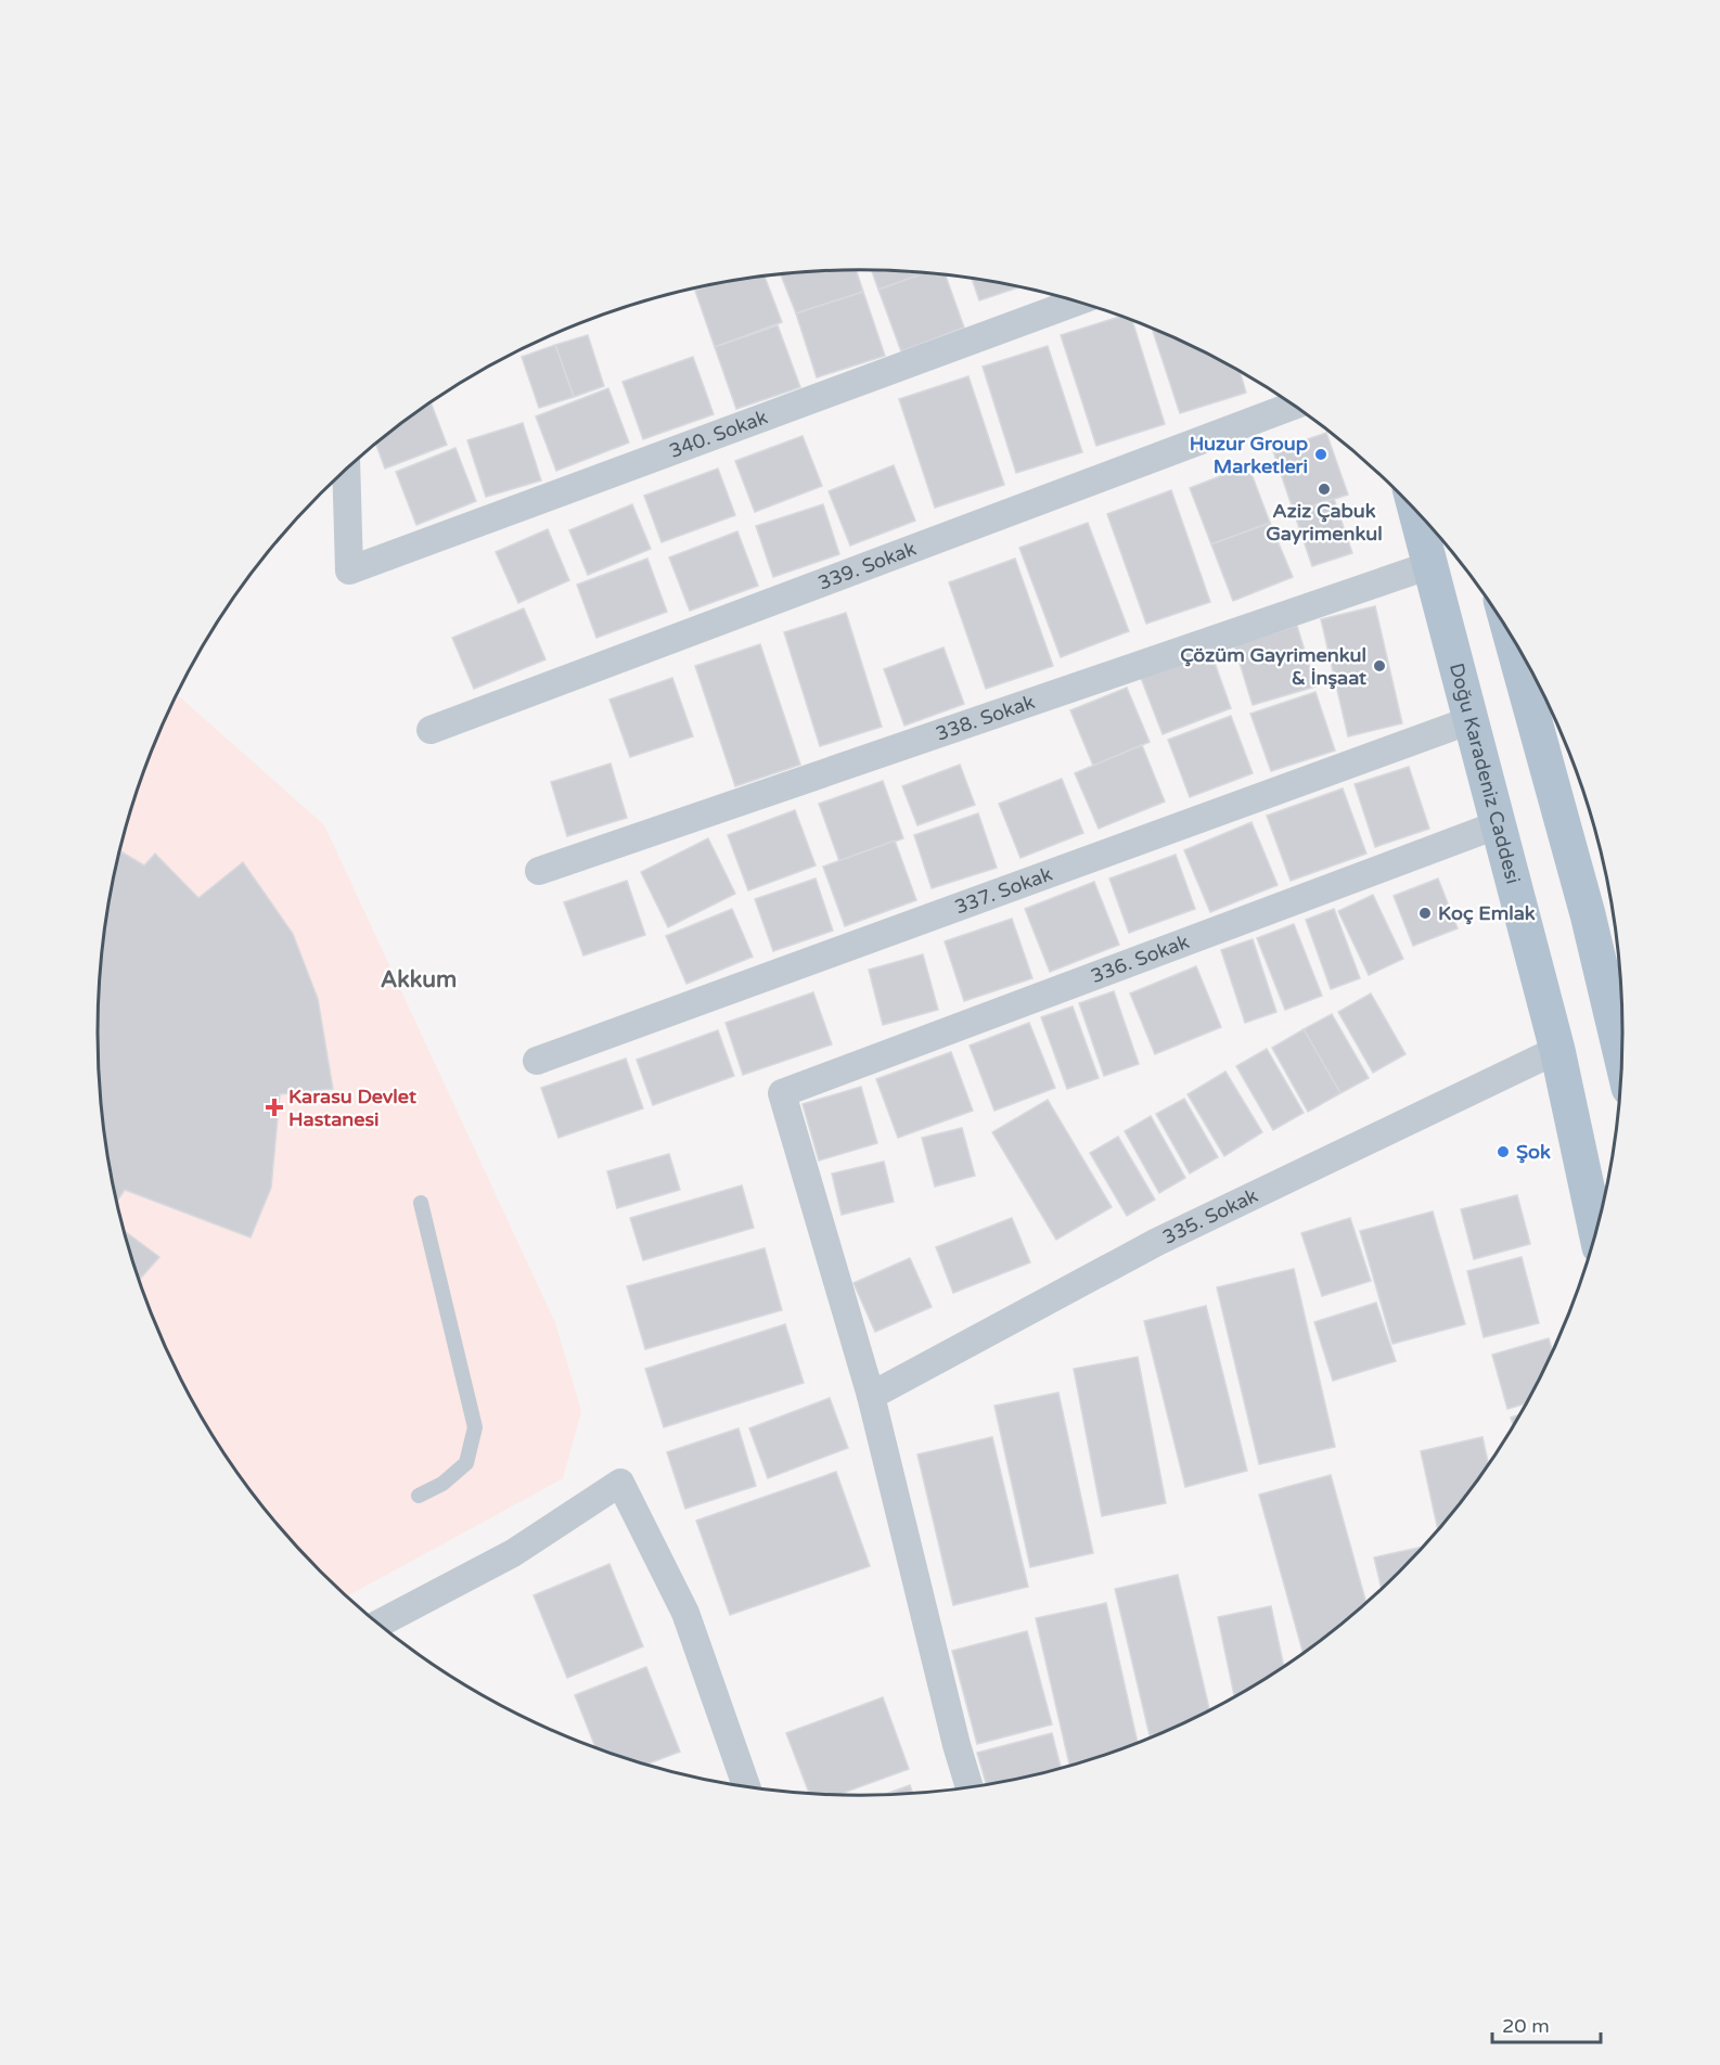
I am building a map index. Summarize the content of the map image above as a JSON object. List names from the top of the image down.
{
  "streets": {
    "main road": ["Doğu Karadeniz Caddesi"],
    "street": [
      "340. Sokak",
      "339. Sokak",
      "338. Sokak",
      "337. Sokak",
      "336. Sokak",
      "335. Sokak"
    ]
  },
  "crossings": [
    ["338. Sokak", "Doğu Karadeniz Caddesi"],
    ["Doğu Karadeniz Caddesi", "337. Sokak"],
    ["Doğu Karadeniz Caddesi", "336. Sokak"],
    ["Doğu Karadeniz Caddesi", "335. Sokak"],
    ["336. Sokak", "335. Sokak"]
  ],
  "districts": ["Akkum"],
  "places": {
    "other": [
      "Huzur Group Marketleri",
      "Aziz Çabuk Gayrimenkul",
      "Çözüm Gayrimenkul & İnşaat",
      "Koç Emlak",
      "Şok"
    ],
    "health": ["Karasu Devlet Hastanesi"]
  },
  "scale_bar": "20 m"
}
